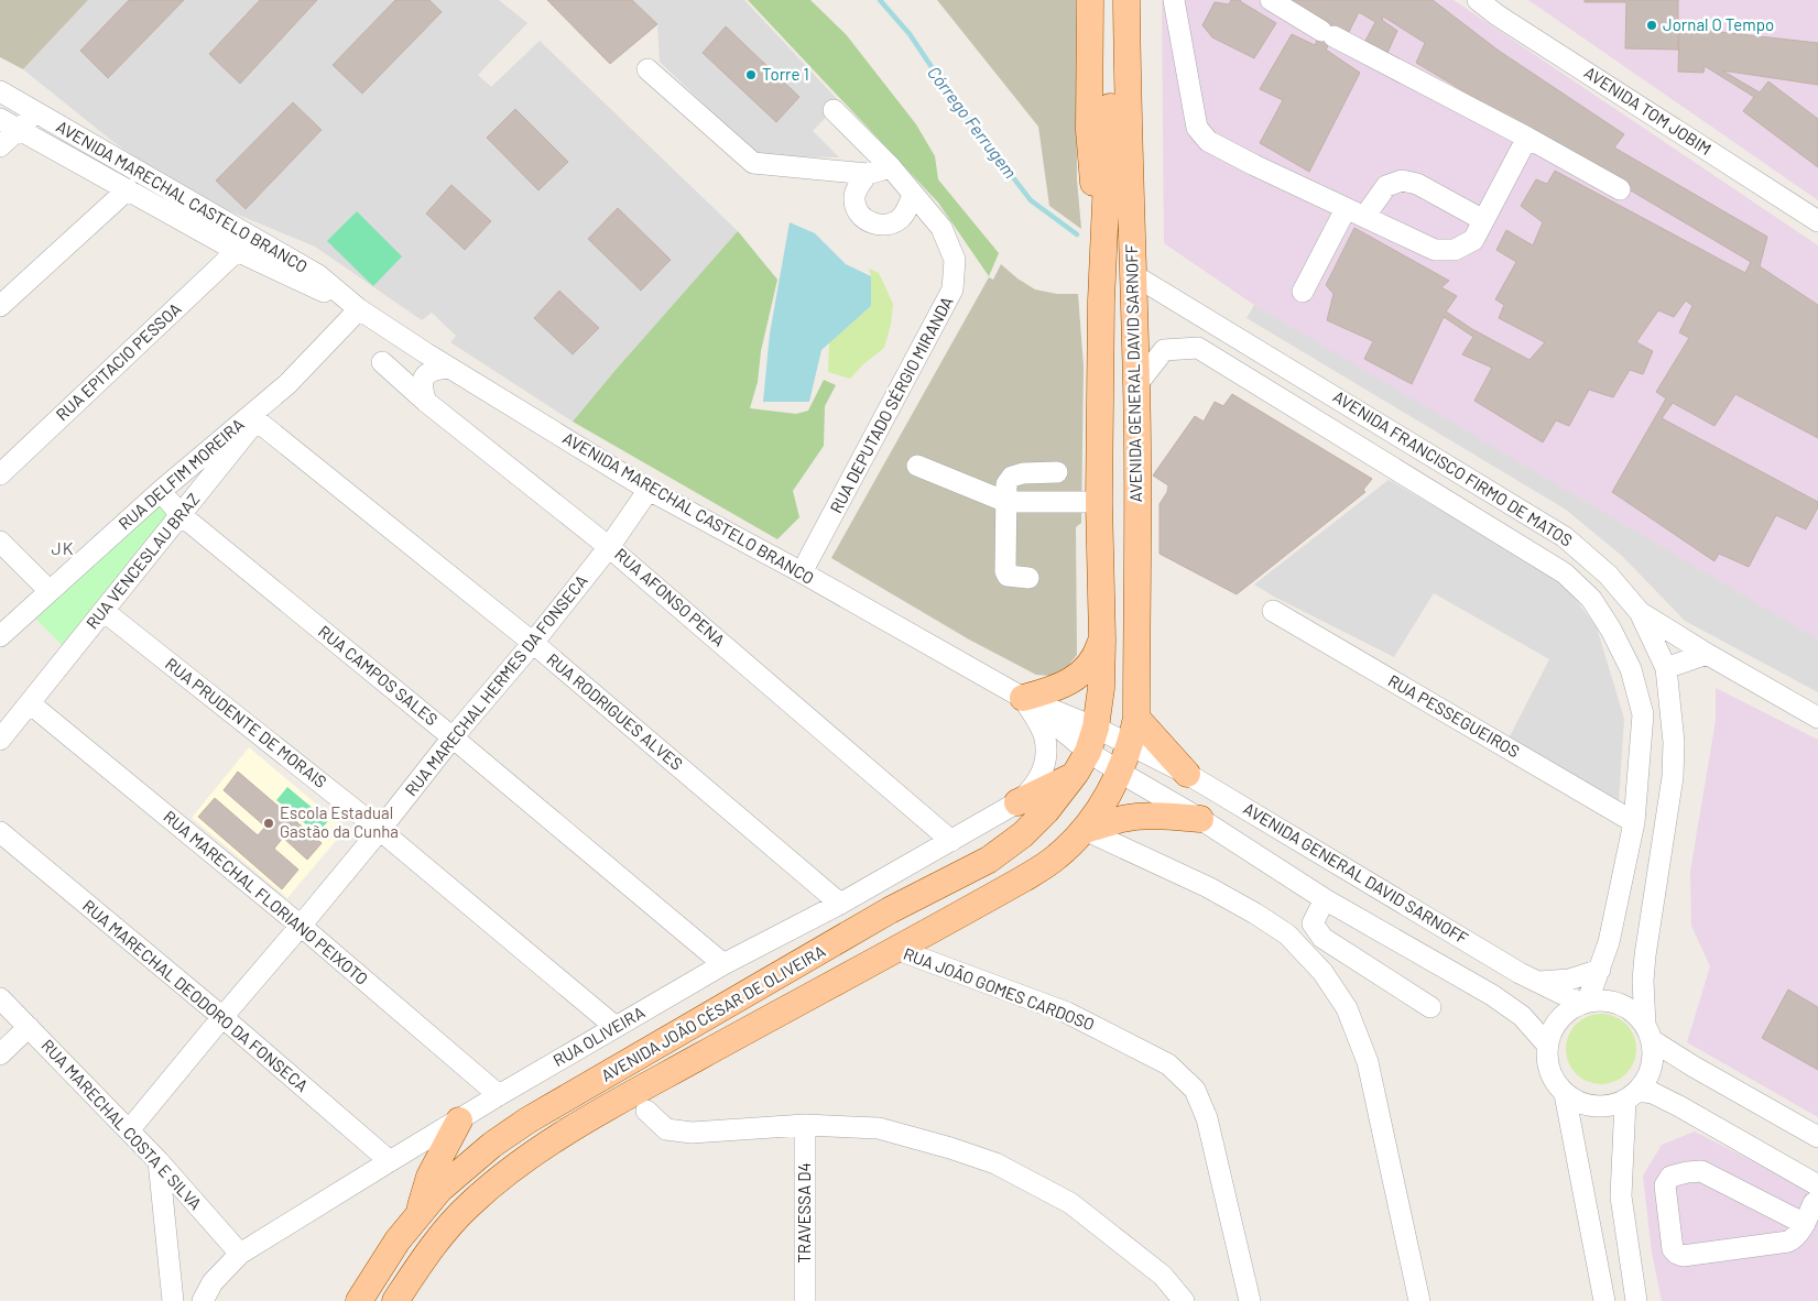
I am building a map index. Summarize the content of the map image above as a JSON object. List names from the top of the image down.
{
  "streets": {
    "main road": ["AVENIDA GENERAL DAVID SARNOFF", "AVENIDA JOÃO CÉSAR DE OLIVEIRA"],
    "street": [
      "AVENIDA TOM JOBIM",
      "AVENIDA MARECHAL CASTELO BRANCO",
      "RUA EPITACIO PESSOA",
      "RUA DEPUTADO SÉRGIO MIRANDA",
      "AVENIDA FRANCISCO FIRMO DE MATOS",
      "RUA DELFIM MOREIRA",
      "RUA VENCESLAU BRAZ",
      "RUA AFONSO PENA",
      "RUA CAMPOS SALES",
      "RUA MARECHAL HERMES DA FONSECA",
      "RUA RODRIGUES ALVES",
      "RUA PESSEGUEIROS",
      "RUA PRUDENTE DE MORAIS",
      "RUA MARECHAL FLORIANO PEIXOTO",
      "RUA JOÃO GOMES CARDOSO",
      "RUA MARECHAL DEODORO DA FONSECA",
      "RUA OLIVEIRA",
      "RUA MARECHAL COSTA E SILVA",
      "TRAVESSA D4"
    ]
  },
  "crossings": [
    ["AVENIDA MARECHAL CASTELO BRANCO", "RUA EPITACIO PESSOA"],
    ["AVENIDA MARECHAL CASTELO BRANCO", "AVENIDA GENERAL DAVID SARNOFF"],
    ["AVENIDA MARECHAL CASTELO BRANCO", "RUA DEPUTADO SÉRGIO MIRANDA"],
    ["AVENIDA MARECHAL CASTELO BRANCO", "RUA DELFIM MOREIRA"],
    ["AVENIDA MARECHAL CASTELO BRANCO", "RUA MARECHAL HERMES DA FONSECA"],
    ["AVENIDA MARECHAL CASTELO BRANCO", "AVENIDA JOÃO CÉSAR DE OLIVEIRA"],
    ["AVENIDA MARECHAL CASTELO BRANCO", "RUA OLIVEIRA"],
    ["AVENIDA GENERAL DAVID SARNOFF", "AVENIDA FRANCISCO FIRMO DE MATOS"],
    ["AVENIDA GENERAL DAVID SARNOFF", "AVENIDA JOÃO CÉSAR DE OLIVEIRA"],
    ["AVENIDA FRANCISCO FIRMO DE MATOS", "RUA PESSEGUEIROS"],
    ["RUA DELFIM MOREIRA", "RUA VENCESLAU BRAZ"],
    ["RUA DELFIM MOREIRA", "RUA CAMPOS SALES"],
    ["RUA VENCESLAU BRAZ", "RUA CAMPOS SALES"],
    ["RUA VENCESLAU BRAZ", "RUA RODRIGUES ALVES"],
    ["RUA VENCESLAU BRAZ", "RUA PRUDENTE DE MORAIS"],
    ["RUA VENCESLAU BRAZ", "RUA MARECHAL FLORIANO PEIXOTO"],
    ["RUA AFONSO PENA", "RUA MARECHAL HERMES DA FONSECA"],
    ["RUA AFONSO PENA", "RUA OLIVEIRA"],
    ["RUA CAMPOS SALES", "RUA MARECHAL HERMES DA FONSECA"],
    ["RUA CAMPOS SALES", "RUA OLIVEIRA"],
    ["RUA MARECHAL HERMES DA FONSECA", "RUA RODRIGUES ALVES"],
    ["RUA MARECHAL HERMES DA FONSECA", "RUA PRUDENTE DE MORAIS"],
    ["RUA MARECHAL HERMES DA FONSECA", "RUA MARECHAL FLORIANO PEIXOTO"],
    ["RUA MARECHAL HERMES DA FONSECA", "RUA MARECHAL DEODORO DA FONSECA"],
    ["RUA MARECHAL HERMES DA FONSECA", "RUA MARECHAL COSTA E SILVA"],
    ["RUA RODRIGUES ALVES", "RUA OLIVEIRA"],
    ["RUA PRUDENTE DE MORAIS", "RUA OLIVEIRA"],
    ["RUA MARECHAL FLORIANO PEIXOTO", "RUA OLIVEIRA"],
    ["RUA JOÃO GOMES CARDOSO", "AVENIDA JOÃO CÉSAR DE OLIVEIRA"],
    ["RUA MARECHAL DEODORO DA FONSECA", "RUA OLIVEIRA"],
    ["RUA OLIVEIRA", "RUA MARECHAL COSTA E SILVA"]
  ],
  "districts": ["JK"],
  "water": ["Córrego Ferrugem"],
  "places": ["Jornal O Tempo", "Torre 1", "Escola Estadual Gastão da Cunha"]
}
